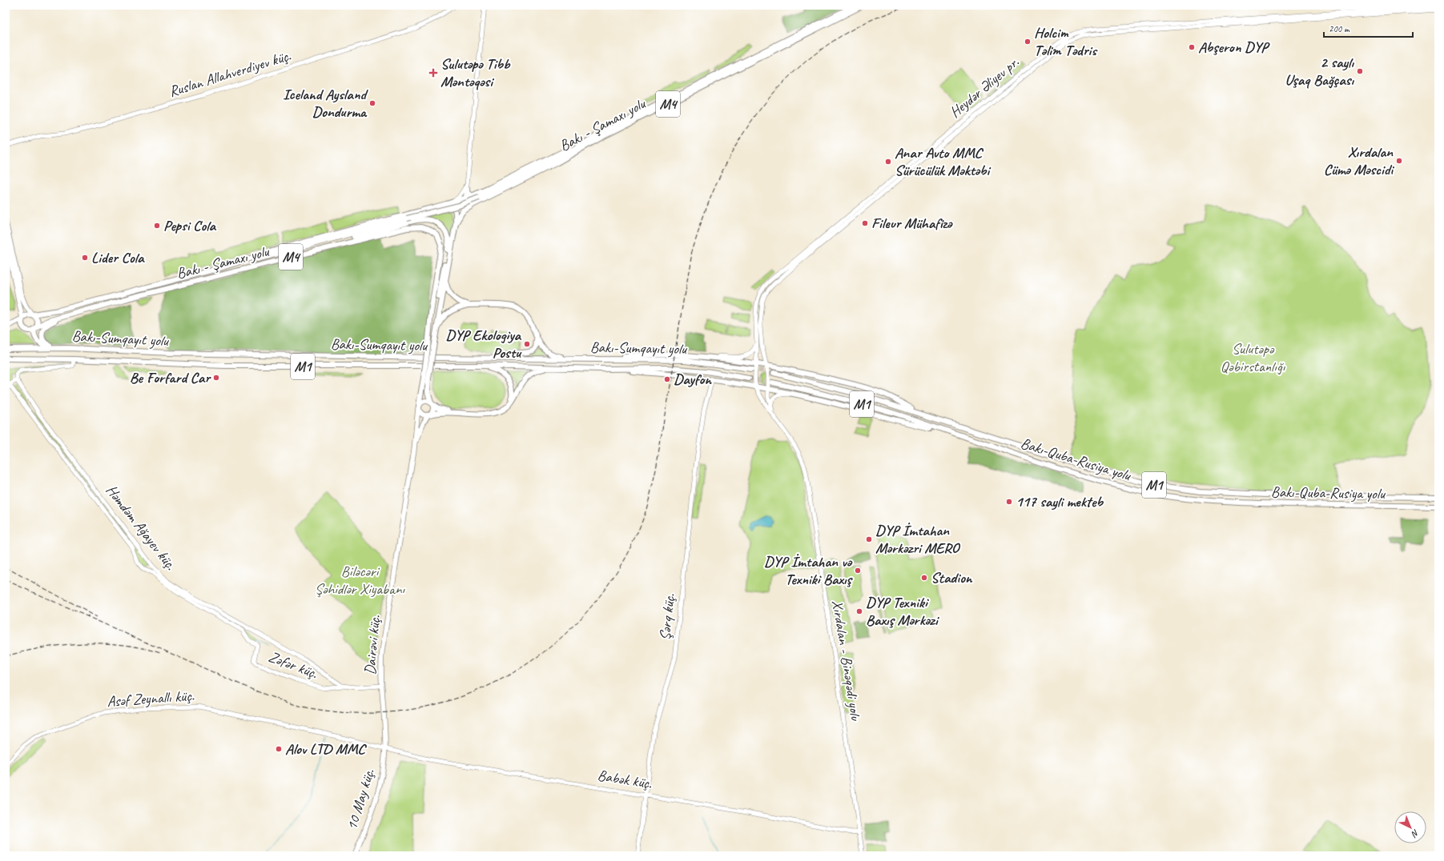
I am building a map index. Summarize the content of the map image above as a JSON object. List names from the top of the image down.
{
  "streets": {
    "highway": [
      "M4",
      "Bakı - Şamaxı yolu",
      "Bakı-Sumqayıt yolu",
      "M1",
      "Bakı-Quba-Rusiya yolu"
    ],
    "main road": [
      "Ruslan Allahverdiyev küç.",
      "Heydər Əliyev pr.",
      "Həmdəm Ağayev küç.",
      "Şərq küç.",
      "Dairəvi küç.",
      "Xırdalan - Binəqədi yolu",
      "Zəfər küç.",
      "Asəf Zeynallı küç.",
      "Babək küç.",
      "10 May küç."
    ]
  },
  "crossings": [
    ["Heydər Əliyev pr.", "Xırdalan - Binəqədi yolu"],
    ["Həmdəm Ağayev küç.", "Zəfər küç."],
    ["Şərq küç.", "Babək küç."],
    ["Dairəvi küç.", "Asəf Zeynallı küç."],
    ["Dairəvi küç.", "Babək küç."],
    ["Dairəvi küç.", "10 May küç."],
    ["Xırdalan - Binəqədi yolu", "Babək küç."],
    ["Asəf Zeynallı küç.", "Babək küç."],
    ["Asəf Zeynallı küç.", "10 May küç."],
    ["Babək küç.", "10 May küç."]
  ],
  "parks": ["Sulutəpə Qəbirstanlığı", "Biləcəri Şəhidlər Xiyabanı"],
  "places": {
    "other": [
      "Holcim Təlim Tədris",
      "Abşeron DYP",
      "2 saylı Uşaq Bağçası",
      "Iceland Aysland Dondurma",
      "Xırdalan Cümə Məscidi",
      "Anar Avto MMC Sürücülük Məktəbi",
      "Fileur Mühafizə",
      "Pepsi Cola",
      "Lider Cola",
      "DYP Ekologiya Postu",
      "Be Forfard Car",
      "Dayfon",
      "117 sayli mekteb",
      "DYP İmtahan Mərkəzri MERO",
      "DYP İmtahan və Texniki Baxış",
      "Stadion",
      "DYP Texniki Baxış Mərkəzi",
      "Alov LTD MMC"
    ],
    "health": ["Sulutəpə Tibb Məntəqəsi"]
  },
  "scale_bar": "200 m",
  "north": "bottom right"
}
